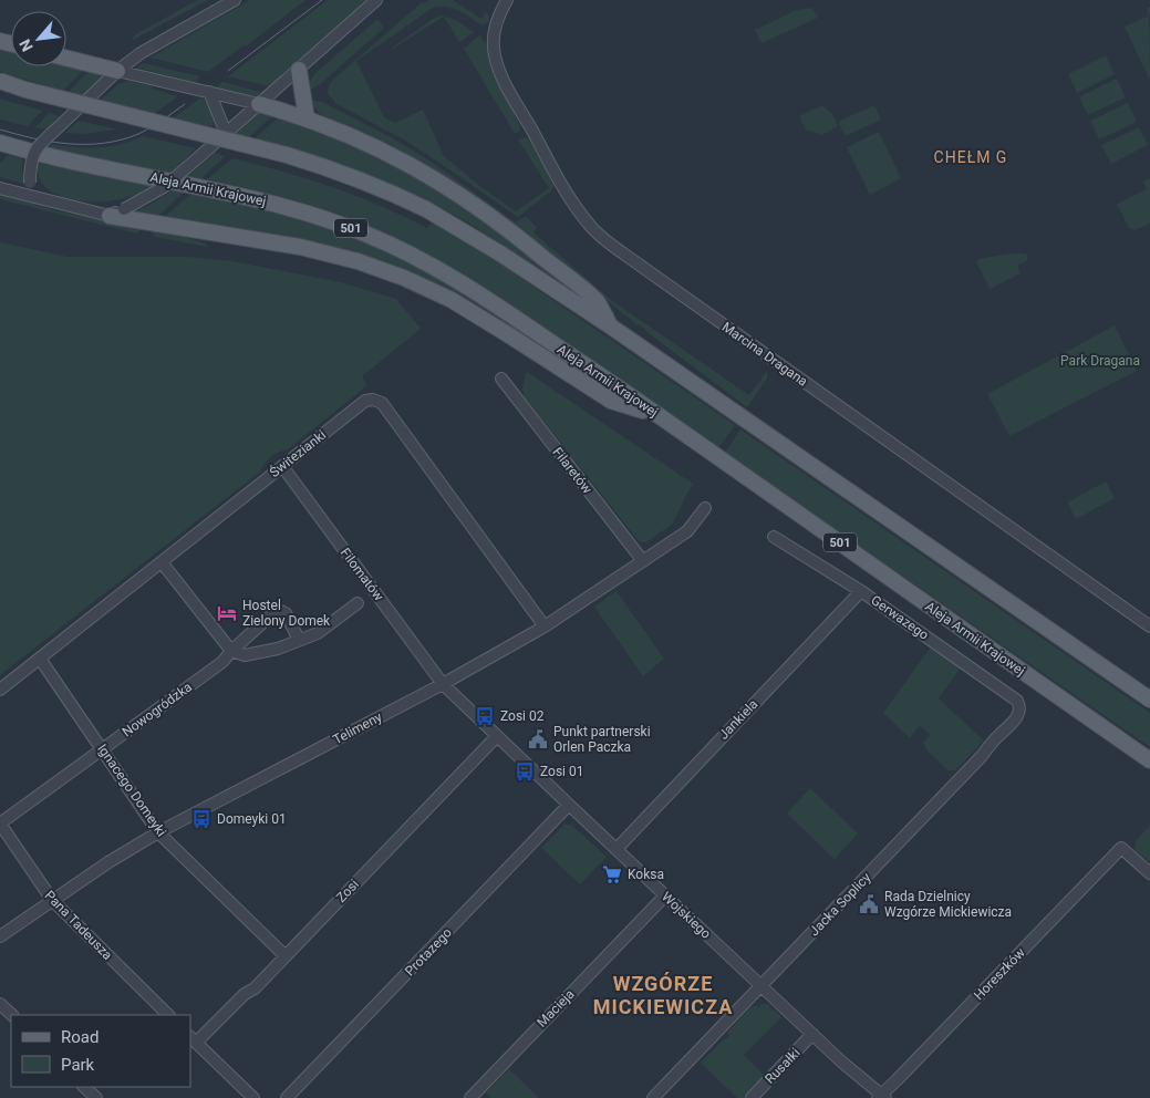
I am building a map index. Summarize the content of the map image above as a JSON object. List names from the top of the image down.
{
  "streets": {
    "main road": ["Aleja Armii Krajowej", "501"],
    "street": [
      "Marcina Dragana",
      "Świtezianki",
      "Filaretów",
      "Filomatów",
      "Gerwazego",
      "Nowogródzka",
      "Jankiela",
      "Telimeny",
      "Ignacego Domeyki",
      "Zosi",
      "Jacka Soplicy",
      "Wojskiego",
      "Pana Tadeusza",
      "Protazego",
      "Horeszków",
      "Macieja",
      "Rusałki"
    ]
  },
  "crossings": [
    ["Świtezianki", "Filomatów"],
    ["Świtezianki", "Telimeny"],
    ["Świtezianki", "Ignacego Domeyki"],
    ["Filaretów", "Telimeny"],
    ["Filomatów", "Telimeny"],
    ["Filomatów", "Wojskiego"],
    ["Gerwazego", "Jankiela"],
    ["Gerwazego", "Jacka Soplicy"],
    ["Nowogródzka", "Ignacego Domeyki"],
    ["Nowogródzka", "Pana Tadeusza"],
    ["Jankiela", "Wojskiego"],
    ["Telimeny", "Ignacego Domeyki"],
    ["Telimeny", "Wojskiego"],
    ["Telimeny", "Pana Tadeusza"],
    ["Ignacego Domeyki", "Zosi"],
    ["Zosi", "Wojskiego"],
    ["Jacka Soplicy", "Wojskiego"],
    ["Wojskiego", "Protazego"],
    ["Wojskiego", "Horeszków"],
    ["Wojskiego", "Macieja"],
    ["Wojskiego", "Rusałki"]
  ],
  "districts": ["CHEŁM G", "WZGÓRZE MICKIEWICZA"],
  "parks": ["Park Dragana"],
  "places": {
    "hotel": ["Hostel Zielony Domek"],
    "bus stop": ["Zosi 02", "Zosi 01", "Domeyki 01"],
    "public building": ["Punkt partnerski Orlen Paczka", "Rada Dzielnicy Wzgórze Mickiewicza"],
    "supermarket": ["Koksa"]
  },
  "legend": ["Road", "Park"],
  "north": "bottom left"
}
